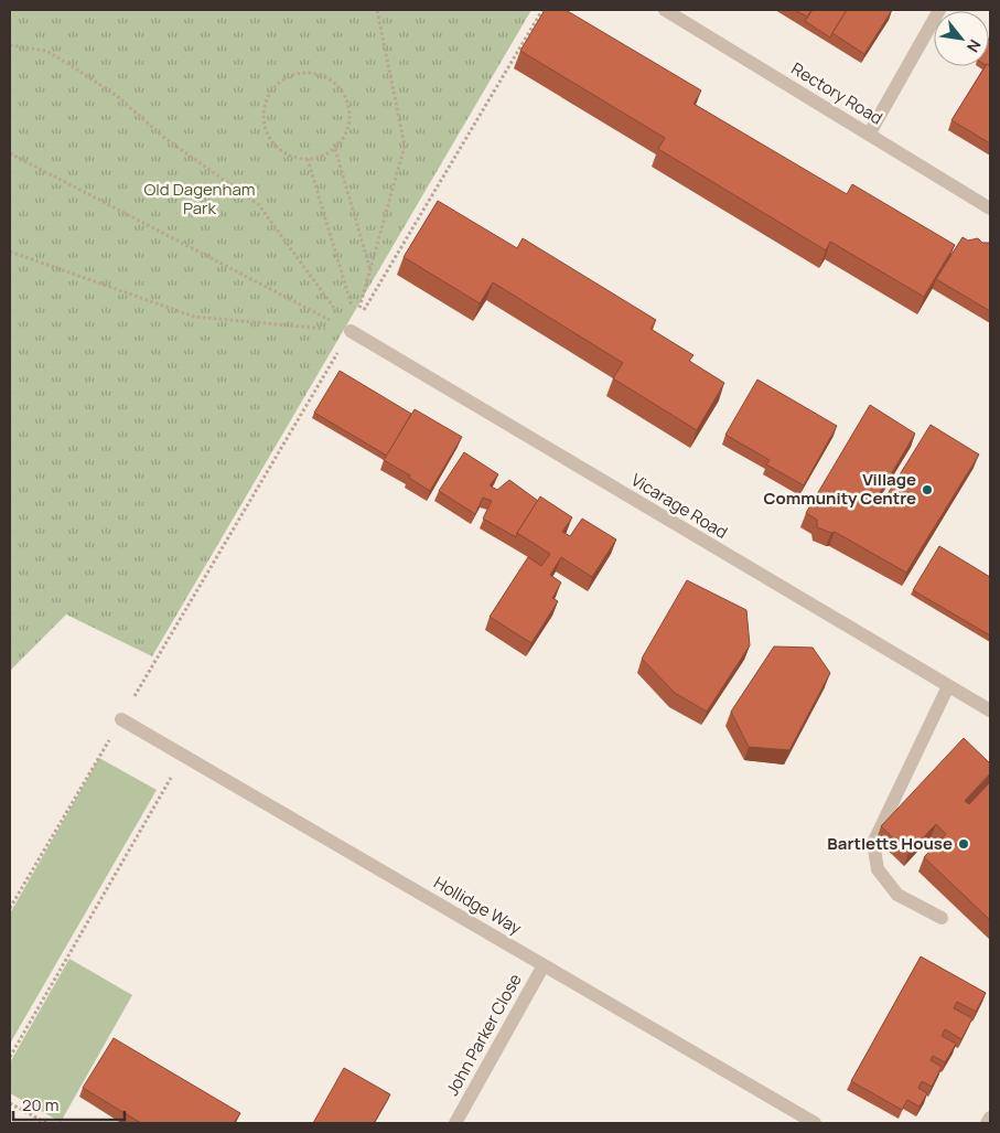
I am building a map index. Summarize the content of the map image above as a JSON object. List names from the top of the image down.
{
  "streets": {
    "street": [
      "Rectory Road",
      "Vicarage Road",
      "Hollidge Way",
      "John Parker Close"
    ]
  },
  "crossings": [
    ["Hollidge Way", "John Parker Close"]
  ],
  "parks": ["Old Dagenham Park"],
  "places": ["Village Community Centre", "Bartletts House"],
  "scale_bar": "20 m",
  "north": "bottom right"
}
